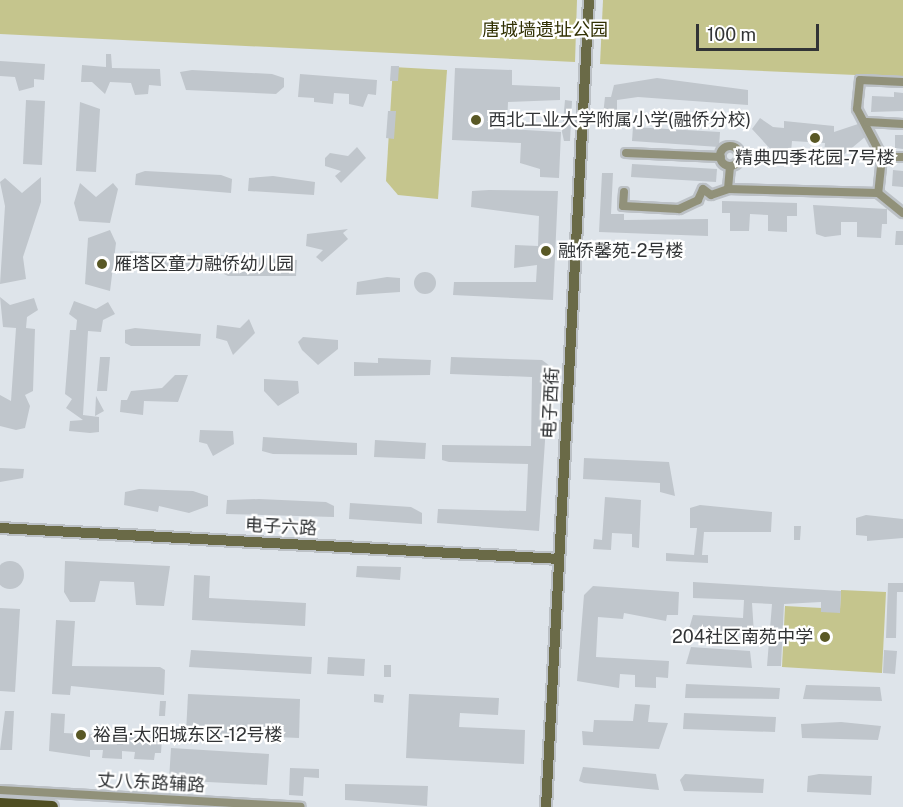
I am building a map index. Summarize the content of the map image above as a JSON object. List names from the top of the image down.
{
  "streets": {
    "street": ["电子西街", "电子六路", "丈八东路辅路"]
  },
  "crossings": [
    ["电子西街", "电子六路"]
  ],
  "parks": ["唐城墙遗址公园"],
  "places": [
    "西北工业大学附属小学(融侨分校)",
    "精典四季花园-7号楼",
    "融侨馨苑-2号楼",
    "雁塔区童力融侨幼儿园",
    "204社区南苑中学",
    "裕昌·太阳城东区-12号楼"
  ],
  "scale_bar": "100 m"
}
